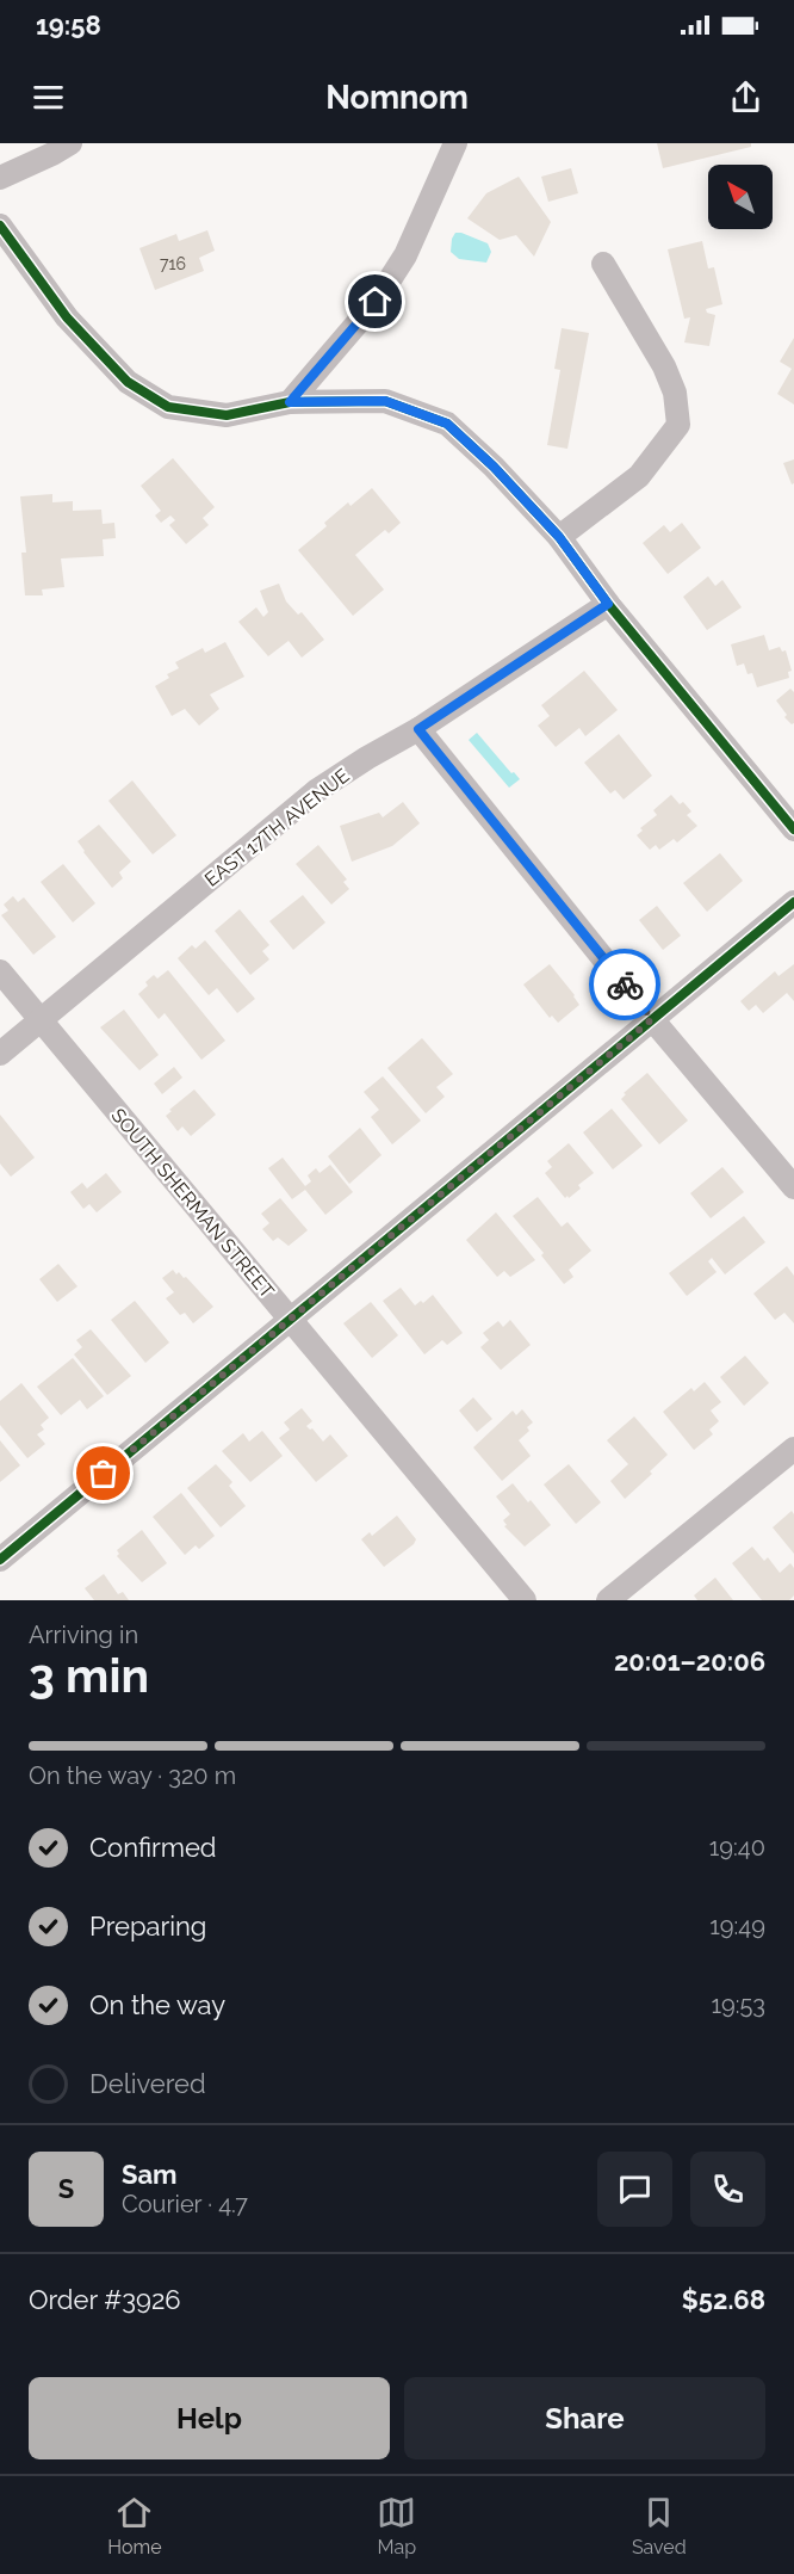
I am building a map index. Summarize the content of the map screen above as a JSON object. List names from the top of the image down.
{
  "streets": {
    "street": ["EAST 17TH AVENUE", "SOUTH SHERMAN STREET"]
  },
  "crossings": [
    ["EAST 17TH AVENUE", "SOUTH SHERMAN STREET"]
  ],
  "house_numbers": ["716"],
  "north": "top left",
  "page": {
    "status": "19:58",
    "header": "Nomnom",
    "heading": ["3 min", "Arriving in", "20:01–20:06"],
    "panel": [
      "Sam",
      "Courier · 4.7",
      "Order #3926",
      "$52.68"
    ],
    "bar": "On the way · 320 m",
    "list": [
      ["Confirmed", "19:40"],
      ["Preparing", "19:49"],
      ["On the way", "19:53"],
      "Delivered"
    ],
    "round": "S",
    "buttons": ["Help", "Share"],
    "tabs": ["Home", "Map", "Saved"]
  }
}
